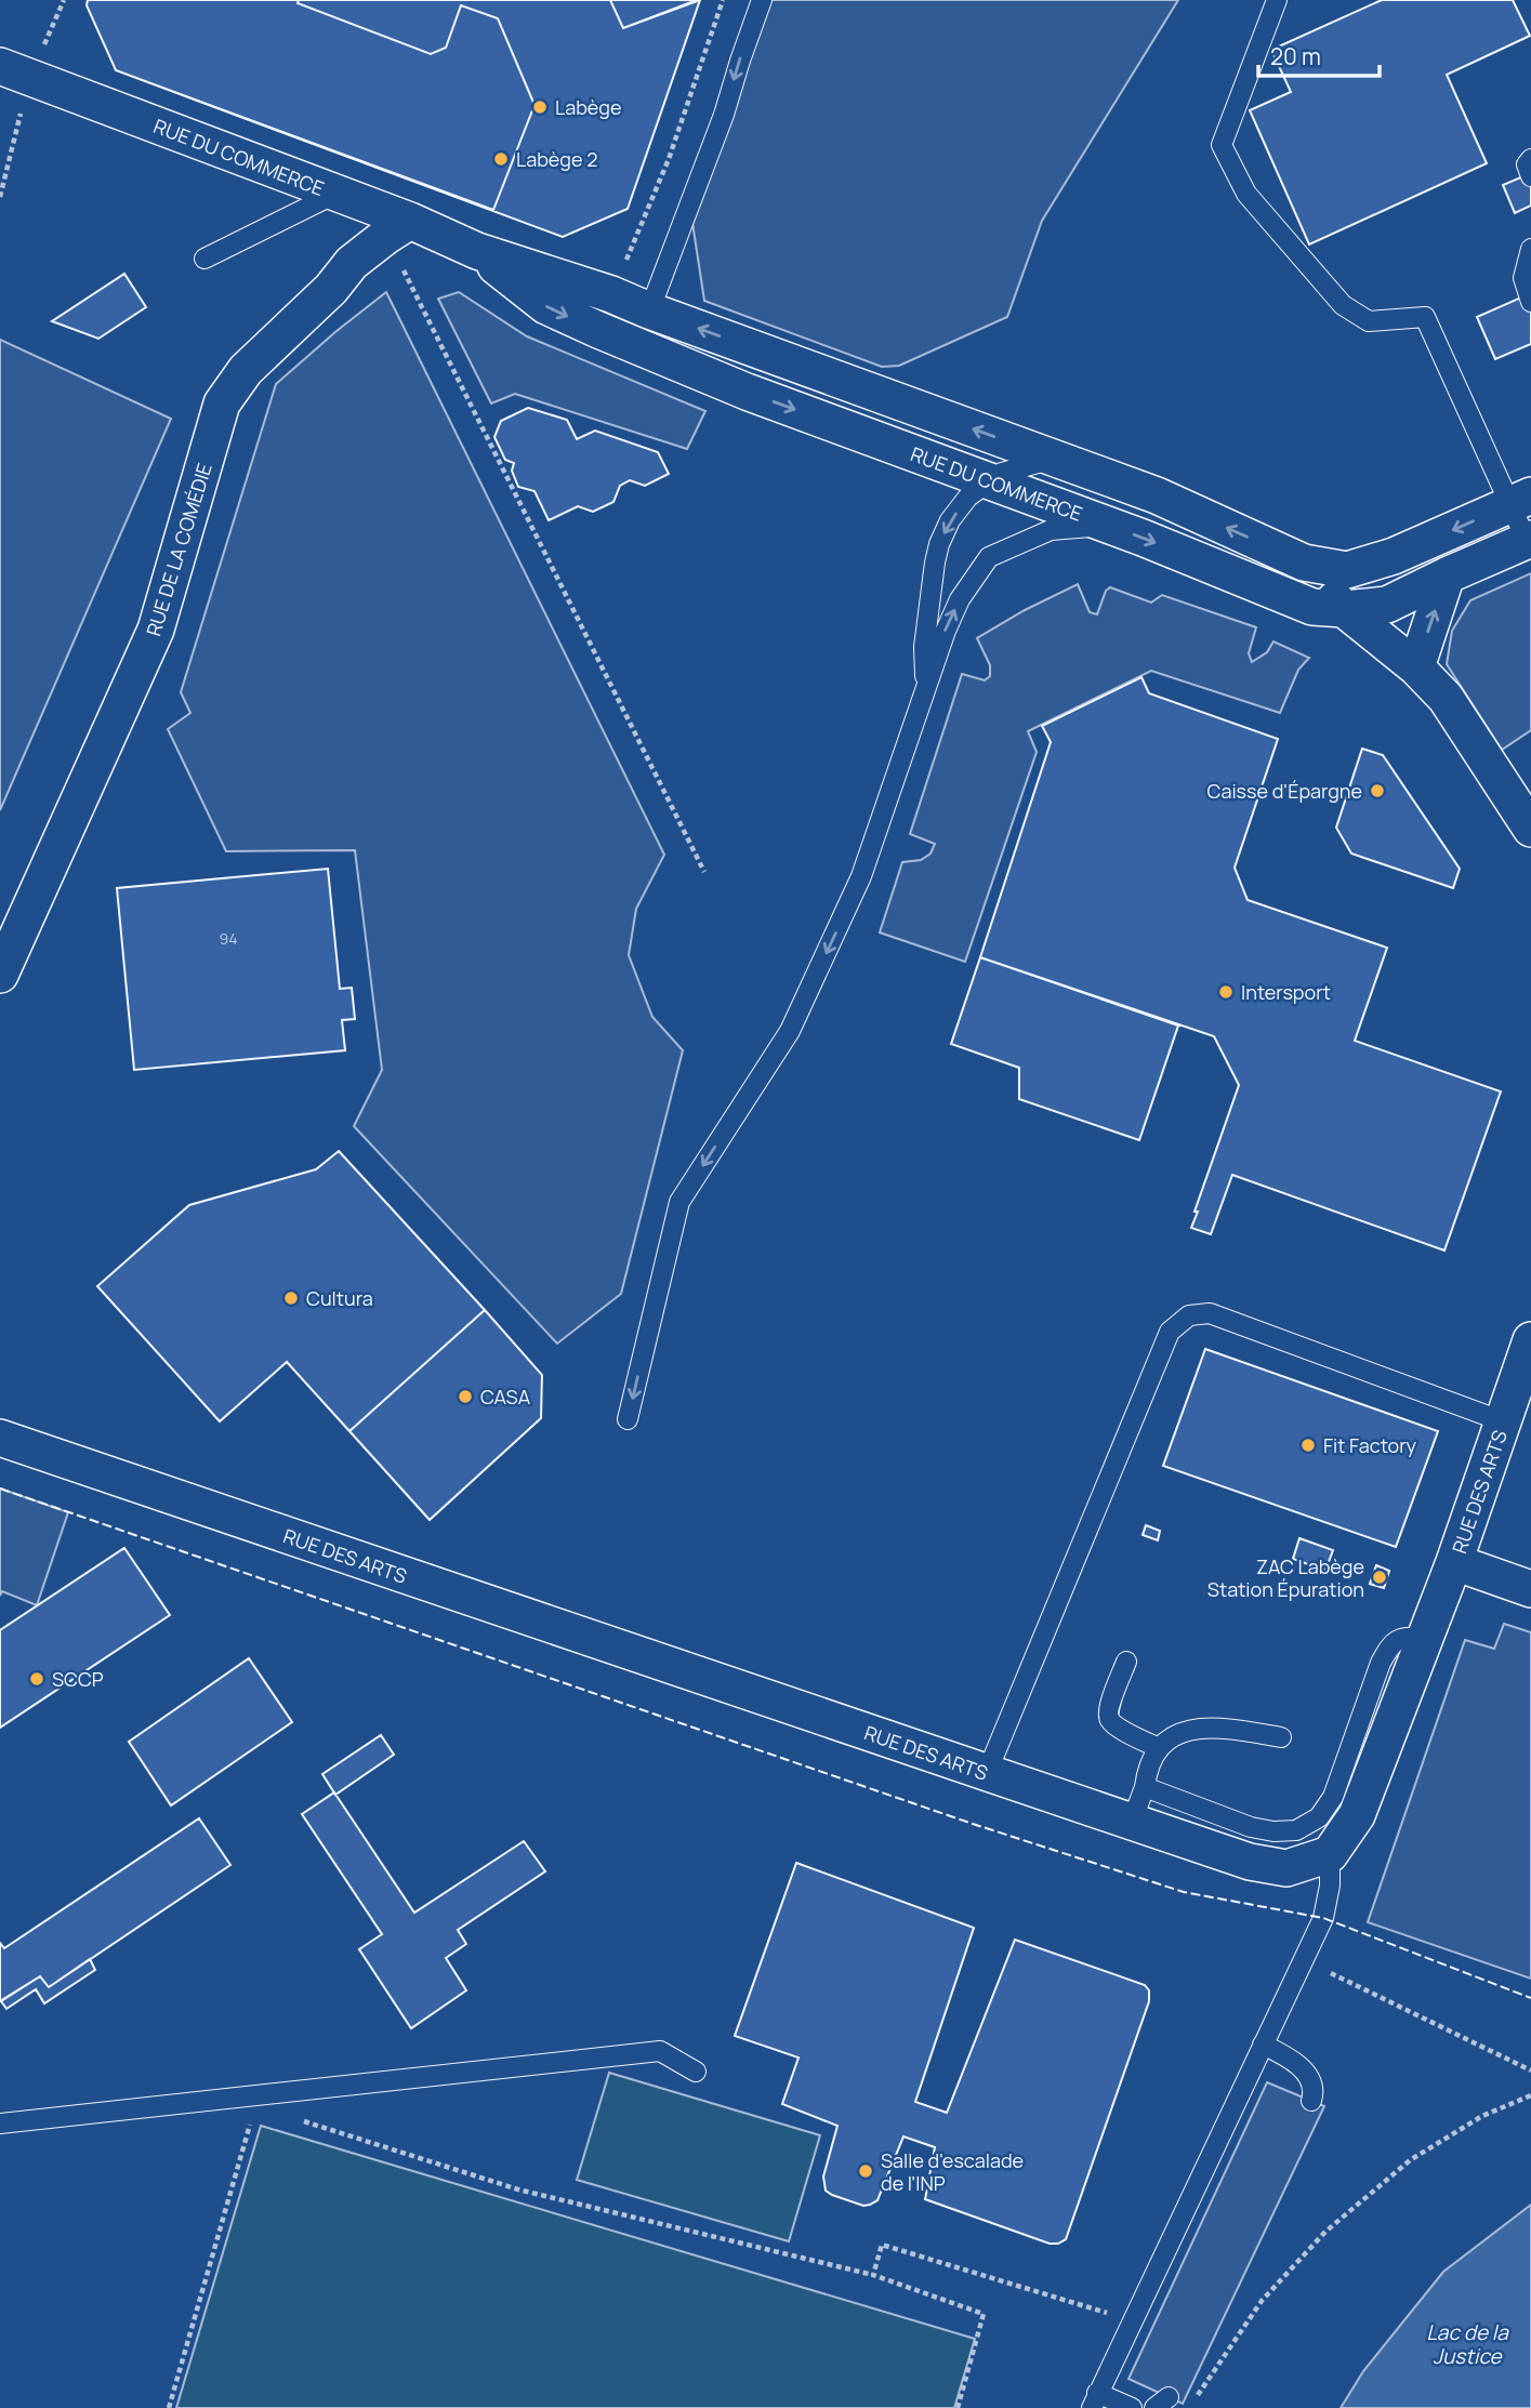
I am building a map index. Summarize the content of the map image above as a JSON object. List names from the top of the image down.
{
  "streets": {
    "street": ["RUE DU COMMERCE", "RUE DE LA COMÉDIE", "RUE DES ARTS"]
  },
  "crossings": [
    ["RUE DU COMMERCE", "RUE DE LA COMÉDIE"]
  ],
  "water": ["Lac de la Justice"],
  "places": [
    "Labège",
    "Labège 2",
    "Caisse d'Épargne",
    "Intersport",
    "Cultura",
    "CASA",
    "Fit Factory",
    "ZAC Labège Station Épuration",
    "SCCP",
    "Salle d'escalade de l'INP"
  ],
  "house_numbers": ["94"],
  "scale_bar": "20 m"
}
